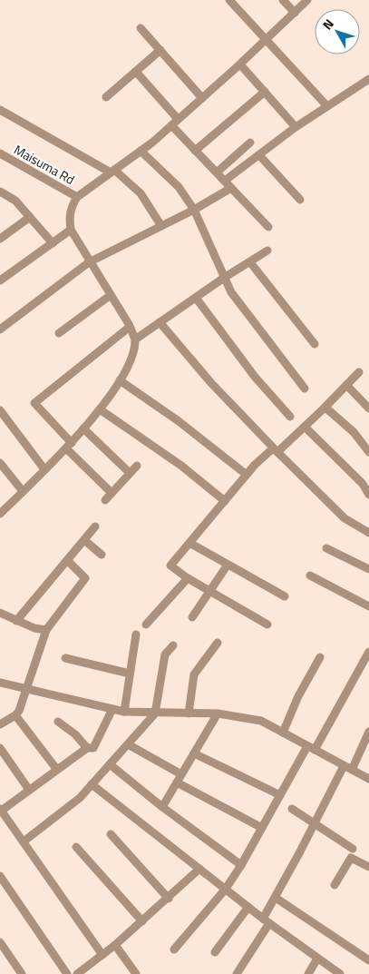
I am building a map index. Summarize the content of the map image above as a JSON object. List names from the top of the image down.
{
  "streets": {
    "street": ["Maisuma Rd"]
  },
  "north": "top left"
}
